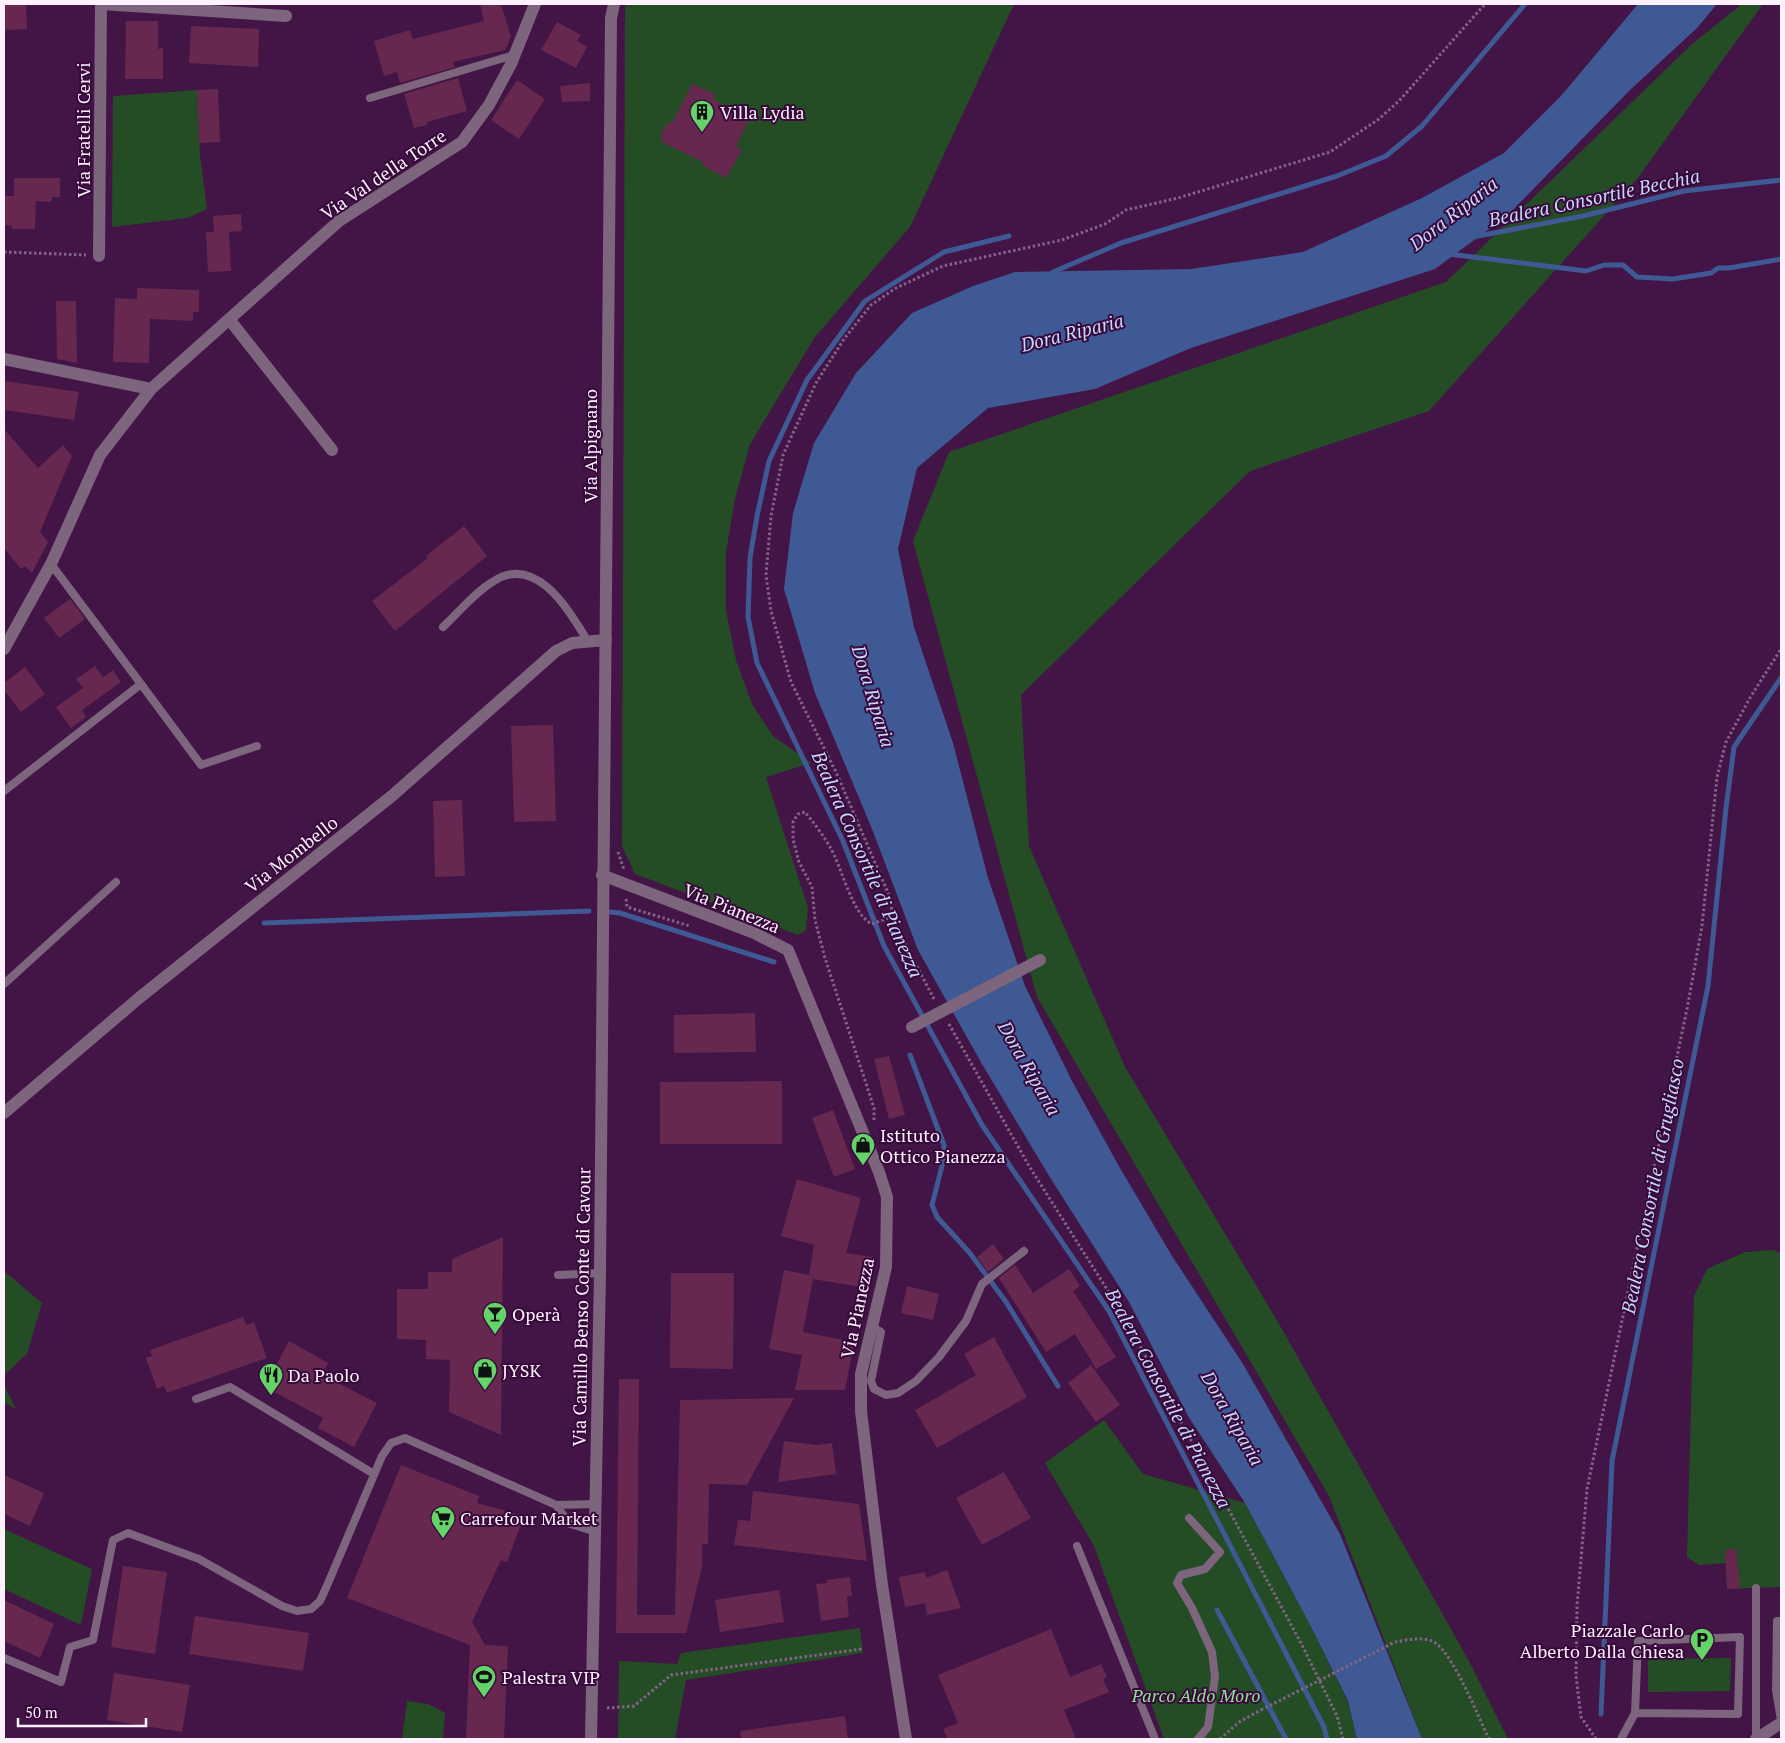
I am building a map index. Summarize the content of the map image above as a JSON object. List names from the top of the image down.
{
  "streets": {
    "street": [
      "Via Fratelli Cervi",
      "Via Val della Torre",
      "Via Alpignano",
      "Via Mombello",
      "Via Pianezza",
      "Via Camillo Benso Conte di Cavour"
    ]
  },
  "crossings": [
    ["Via Alpignano", "Via Mombello"],
    ["Via Alpignano", "Via Pianezza"],
    ["Via Alpignano", "Via Camillo Benso Conte di Cavour"],
    ["Via Pianezza", "Via Camillo Benso Conte di Cavour"]
  ],
  "water": [
    "Bealera Consortile Becchia",
    "Dora Riparia",
    "Bealera Consortile di Pianezza",
    "Bealera Consortile di Grugliasco"
  ],
  "parks": ["Parco Aldo Moro"],
  "places": {
    "building": ["Villa Lydia"],
    "shop": ["Istituto Ottico Pianezza", "JYSK"],
    "bar": ["Operà"],
    "restaurant": ["Da Paolo"],
    "supermarket": ["Carrefour Market"],
    "parking": ["Piazzale Carlo Alberto Dalla Chiesa"],
    "sports": ["Palestra VIP"]
  },
  "scale_bar": "50 m"
}
